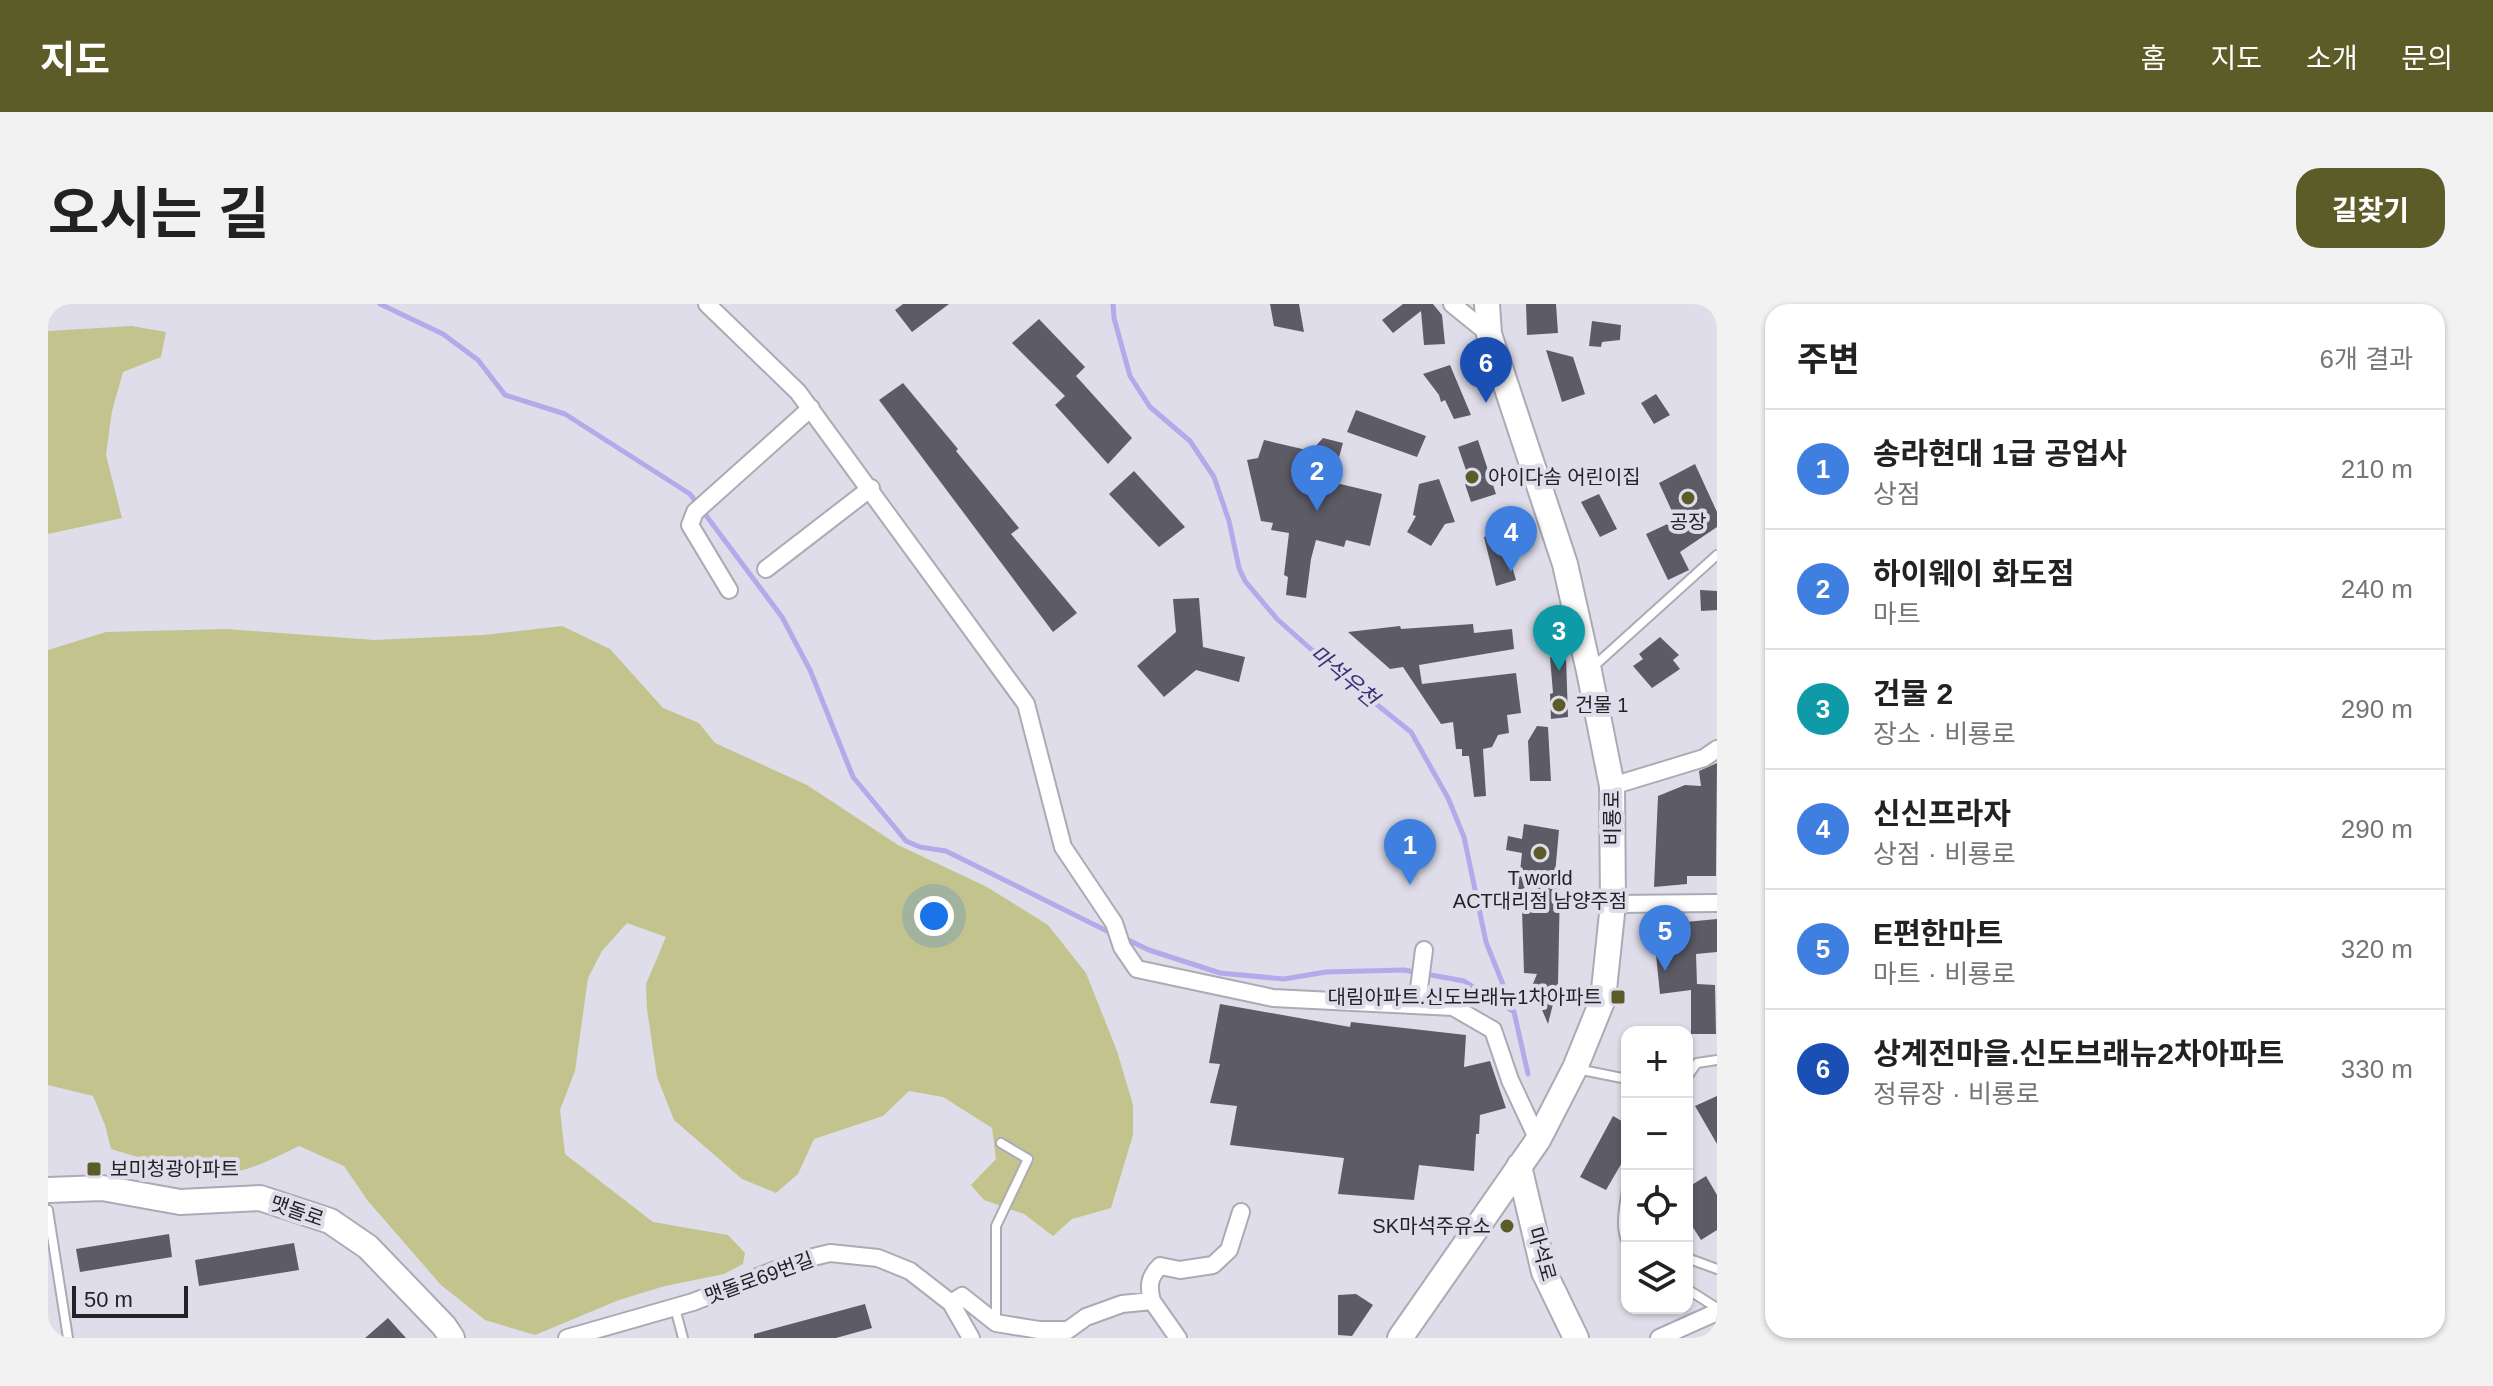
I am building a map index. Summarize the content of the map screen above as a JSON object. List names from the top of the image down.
{
  "streets": {
    "main road": ["비룡로", "맷돌로", "마석로"],
    "street": ["맷돌로69번길"]
  },
  "crossings": [
    ["비룡로", "마석로"]
  ],
  "water": ["마석우천"],
  "places": {
    "other": [
      "아이다솜 어린이집",
      "공장",
      "건물 1",
      "T world ACT대리점 남양주점",
      "SK마석주유소"
    ],
    "transit": ["대림아파트.신도브래뉴1차아파트", "보미청광아파트"]
  },
  "scale_bar": "50 m",
  "page": {
    "header": "지도",
    "nav": [
      "홈",
      "지도",
      "소개",
      "문의"
    ],
    "title": "오시는 길",
    "buttons": "길찾기",
    "heading": ["주변", "6개 결과"],
    "pins": [
      "6",
      "2",
      "4",
      "3",
      "1",
      "5"
    ],
    "list": [
      {
        "mark": "1",
        "name": "송라현대 1급 공업사",
        "note": "상점",
        "value": "210 m"
      },
      {
        "mark": "2",
        "name": "하이웨이 화도점",
        "note": "마트",
        "value": "240 m"
      },
      {
        "mark": "3",
        "name": "건물 2",
        "note": "장소 · 비룡로",
        "value": "290 m"
      },
      {
        "mark": "4",
        "name": "신신프라자",
        "note": "상점 · 비룡로",
        "value": "290 m"
      },
      {
        "mark": "5",
        "name": "E편한마트",
        "note": "마트 · 비룡로",
        "value": "320 m"
      },
      {
        "mark": "6",
        "name": "상계전마을.신도브래뉴2차아파트",
        "note": "정류장 · 비룡로",
        "value": "330 m"
      }
    ],
    "map_buttons": ["+", "−"],
    "scale": "50 m"
  }
}
